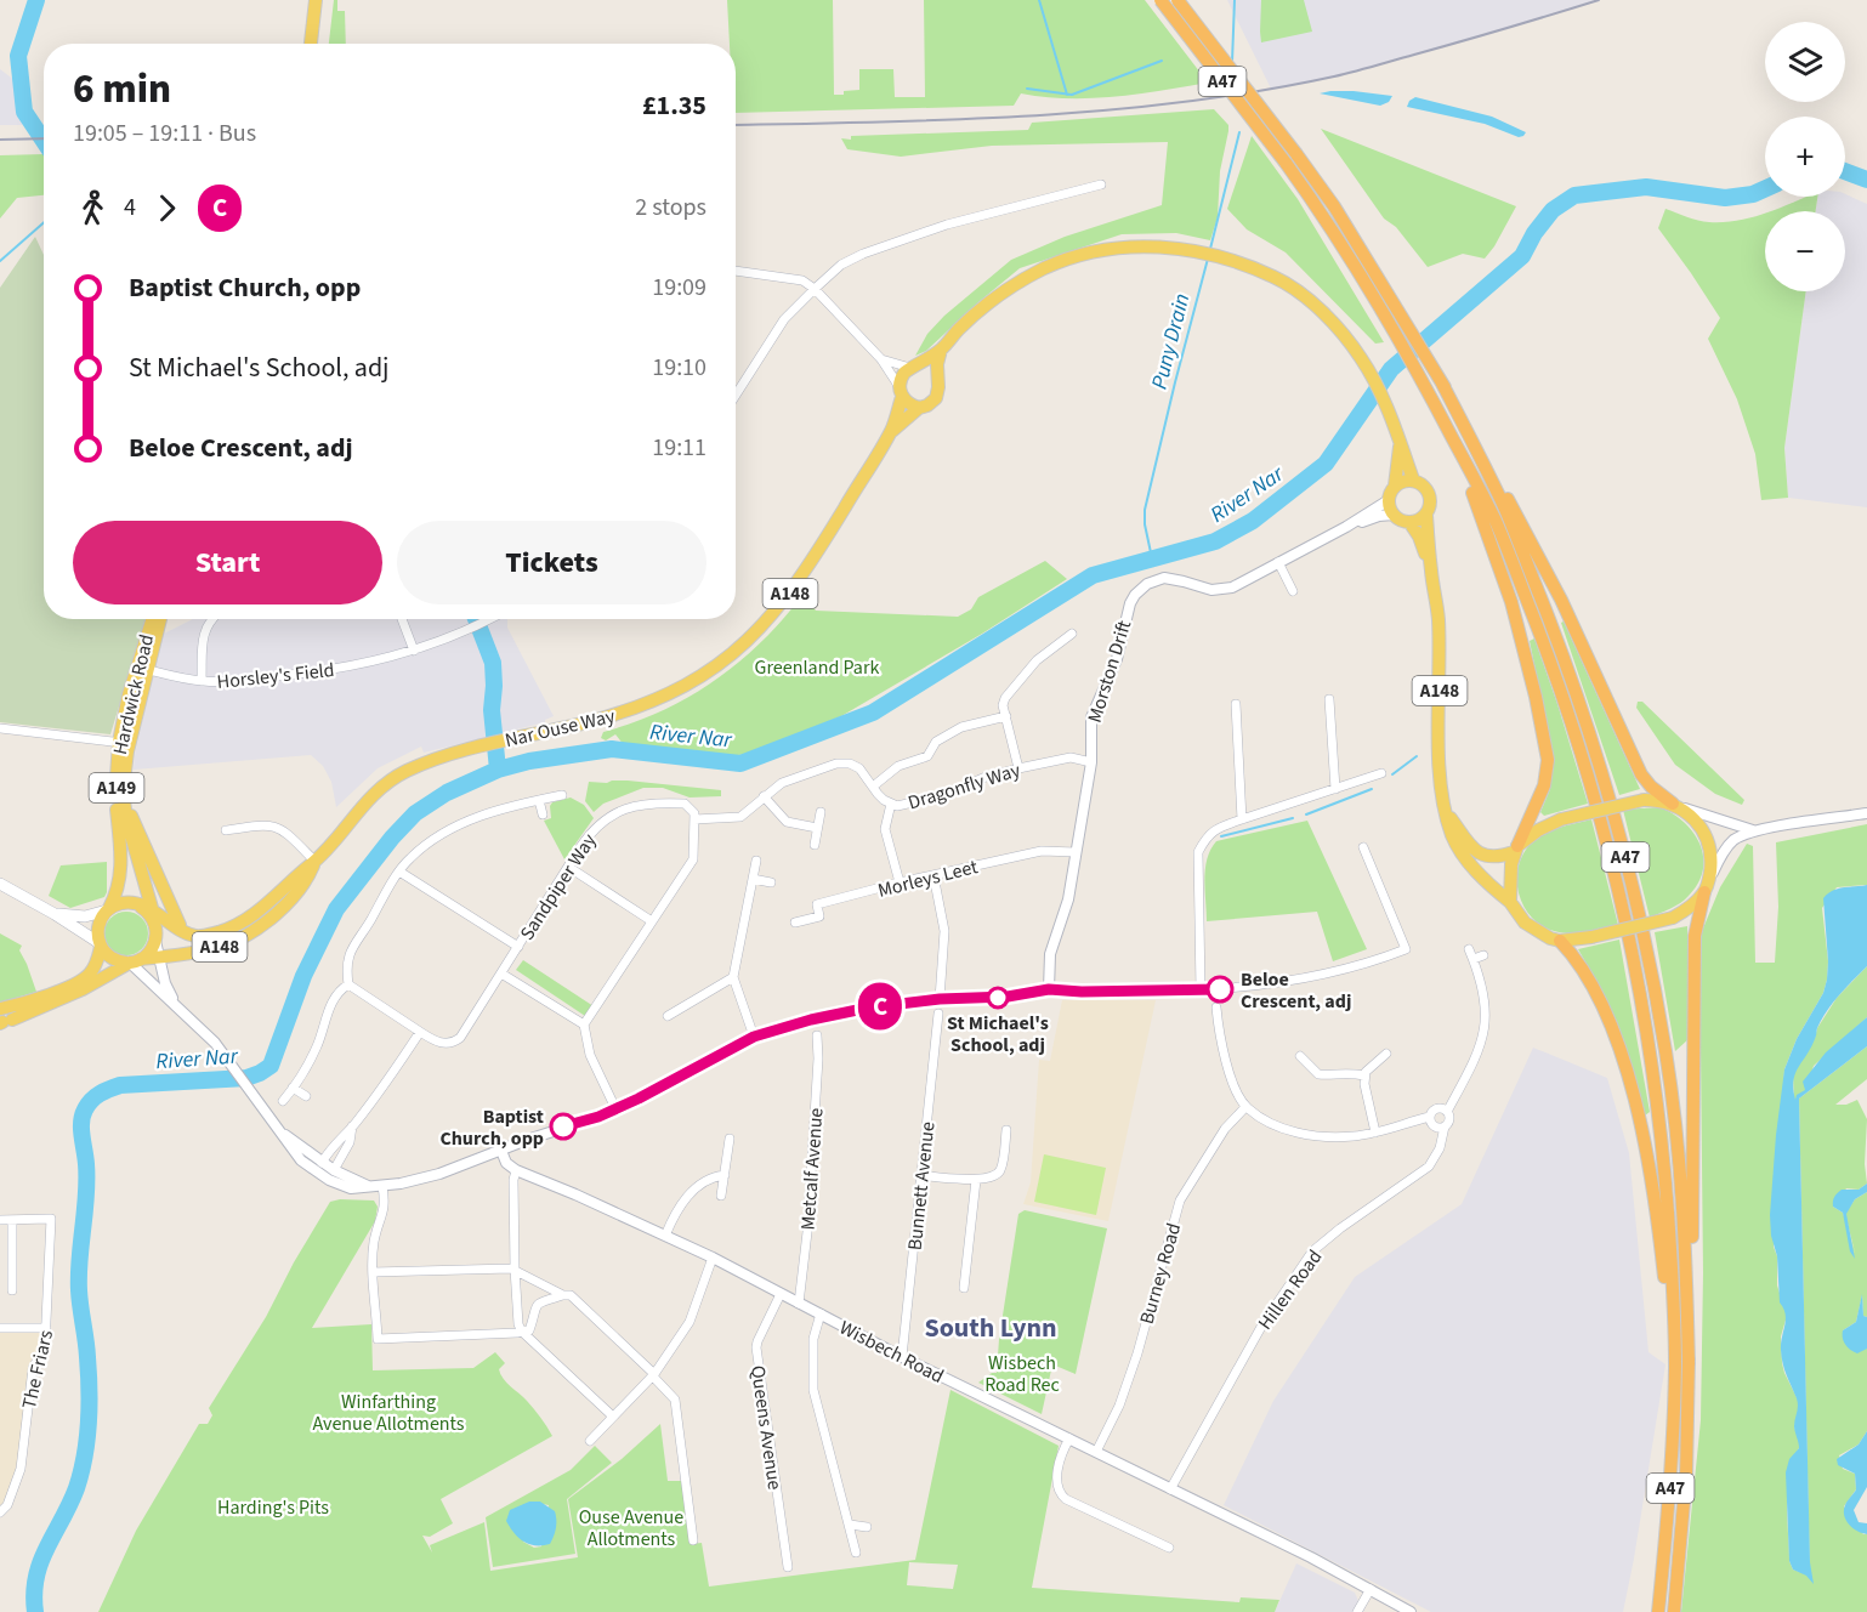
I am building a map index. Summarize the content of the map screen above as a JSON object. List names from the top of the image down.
{
  "streets": {
    "highway": ["A47"],
    "main road": [
      "A148",
      "Hardwick Road",
      "Nar Ouse Way",
      "A149"
    ],
    "street": [
      "Morston Drift",
      "Horsley's Field",
      "Dragonfly Way",
      "Morleys Leet",
      "Sandpiper Way",
      "Metcalf Avenue",
      "Bunnett Avenue",
      "Burney Road",
      "Hillen Road",
      "Wisbech Road",
      "The Friars",
      "Queens Avenue"
    ]
  },
  "crossings": [
    ["A47", "A148"],
    ["A148", "Morston Drift"],
    ["A148", "Hardwick Road"],
    ["A148", "Nar Ouse Way"],
    ["Morston Drift", "Nar Ouse Way"],
    ["Morston Drift", "Dragonfly Way"],
    ["Morston Drift", "Morleys Leet"],
    ["Horsley's Field", "Hardwick Road"],
    ["Hardwick Road", "Nar Ouse Way"],
    ["Dragonfly Way", "Sandpiper Way"],
    ["Metcalf Avenue", "Wisbech Road"],
    ["Bunnett Avenue", "Wisbech Road"],
    ["Burney Road", "Wisbech Road"],
    ["Hillen Road", "Wisbech Road"],
    ["Wisbech Road", "Queens Avenue"]
  ],
  "districts": ["South Lynn"],
  "water": ["Puny Drain", "River Nar"],
  "parks": [
    "Greenland Park",
    "Wisbech Road Rec",
    "Winfarthing Avenue Allotments",
    "Harding's Pits",
    "Ouse Avenue Allotments"
  ],
  "places": ["Beloe Crescent, adj", "St Michael's School, adj", "Baptist Church, opp"],
  "lines": ["bus line C"],
  "page": {
    "on_map": "C",
    "map_buttons": ["+", "−"],
    "heading": ["6 min", "19:05 – 19:11 · Bus", "£1.35"],
    "legs": ["4", "C", "2 stops"],
    "list": [
      {
        "name": "Baptist Church, opp",
        "value": "19:09"
      },
      {
        "name": "St Michael's School, adj",
        "value": "19:10"
      },
      {
        "name": "Beloe Crescent, adj",
        "value": "19:11"
      }
    ],
    "buttons": ["Start", "Tickets"]
  }
}
